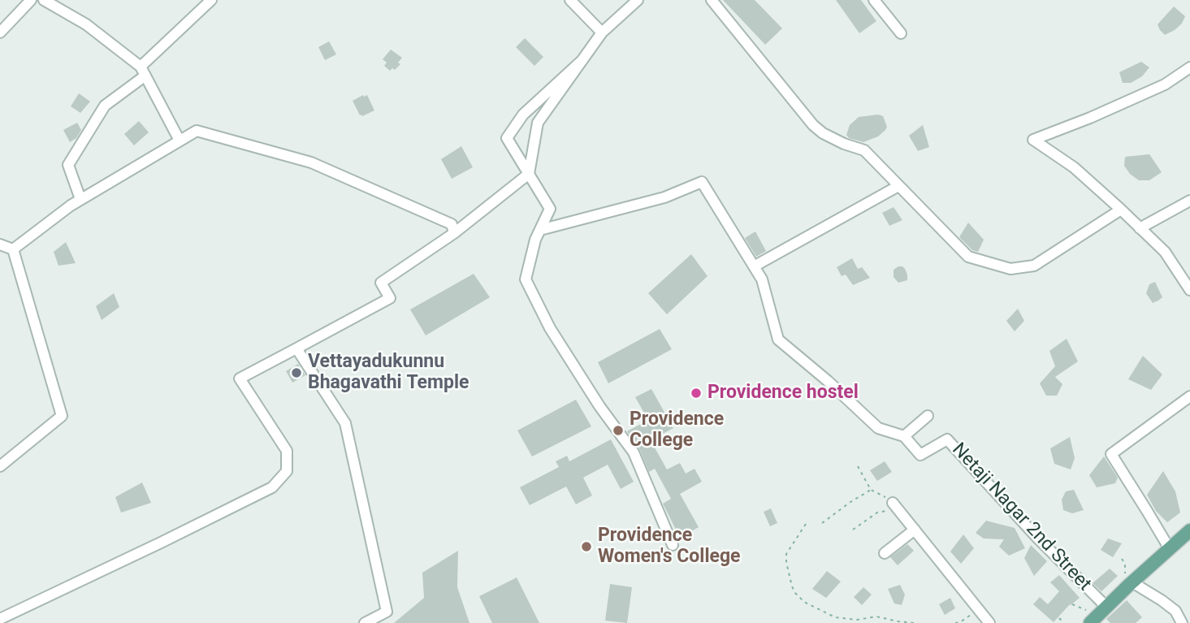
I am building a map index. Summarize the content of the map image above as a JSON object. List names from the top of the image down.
{
  "streets": {
    "street": ["Netaji Nagar 2nd Street"]
  },
  "places": [
    "Vettayadukunnu Bhagavathi Temple",
    "Providence hostel",
    "Providence College",
    "Providence Women's College"
  ]
}
